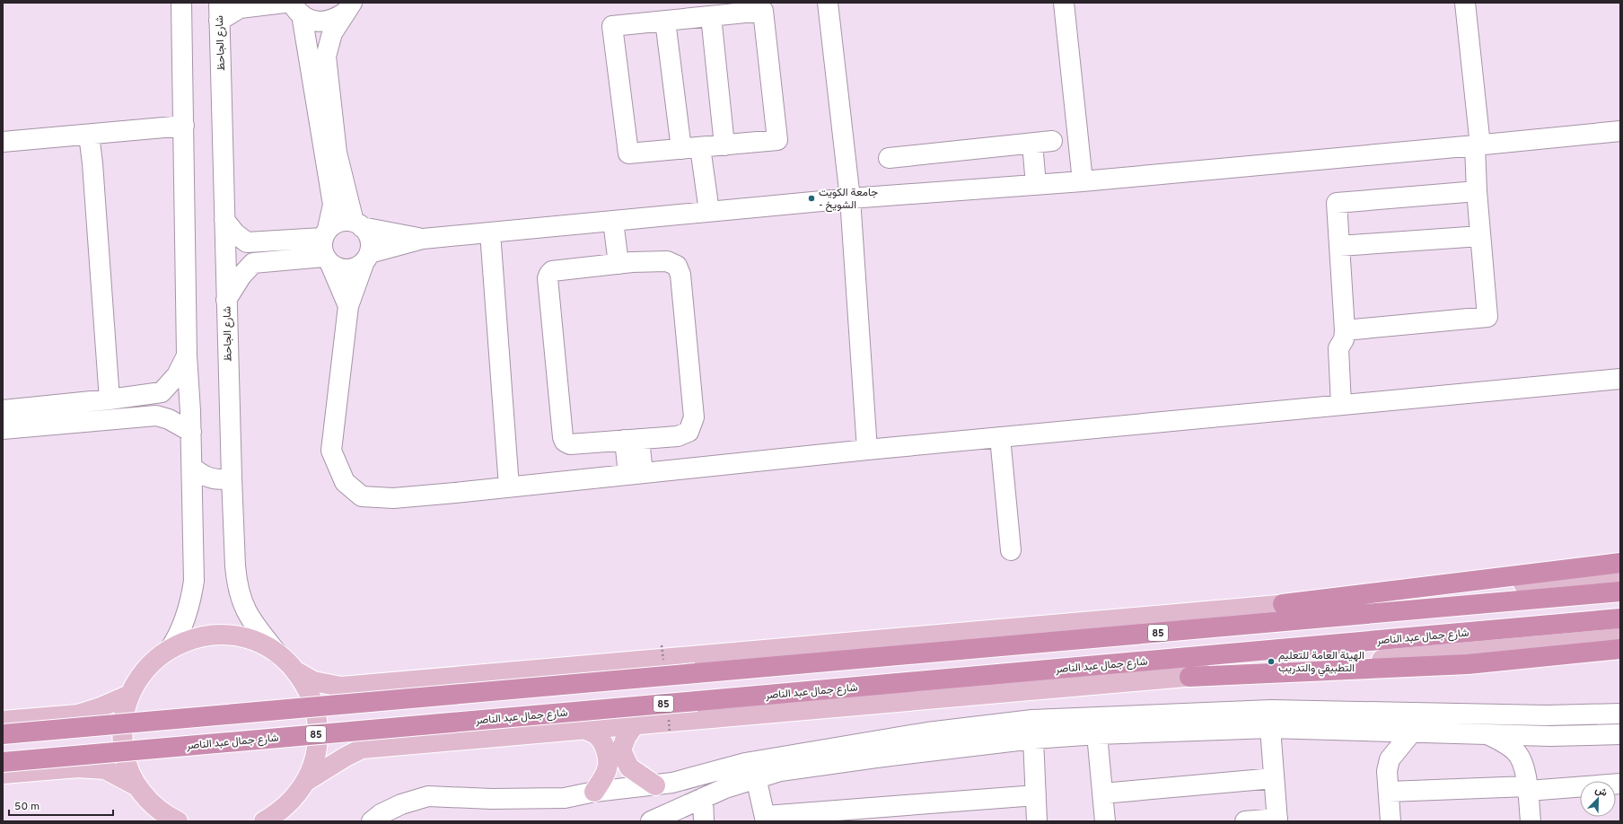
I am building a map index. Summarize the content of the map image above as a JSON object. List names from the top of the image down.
{
  "streets": {
    "highway": ["85", "شارع جمال عبد الناصر"],
    "street": ["شارع الجاحظ"]
  },
  "places": ["جامعة الكويت - الشويخ", "الهيئة العامة للتعليم التطبيقي والتدريب"],
  "scale_bar": "50 m",
  "north": "top right"
}
